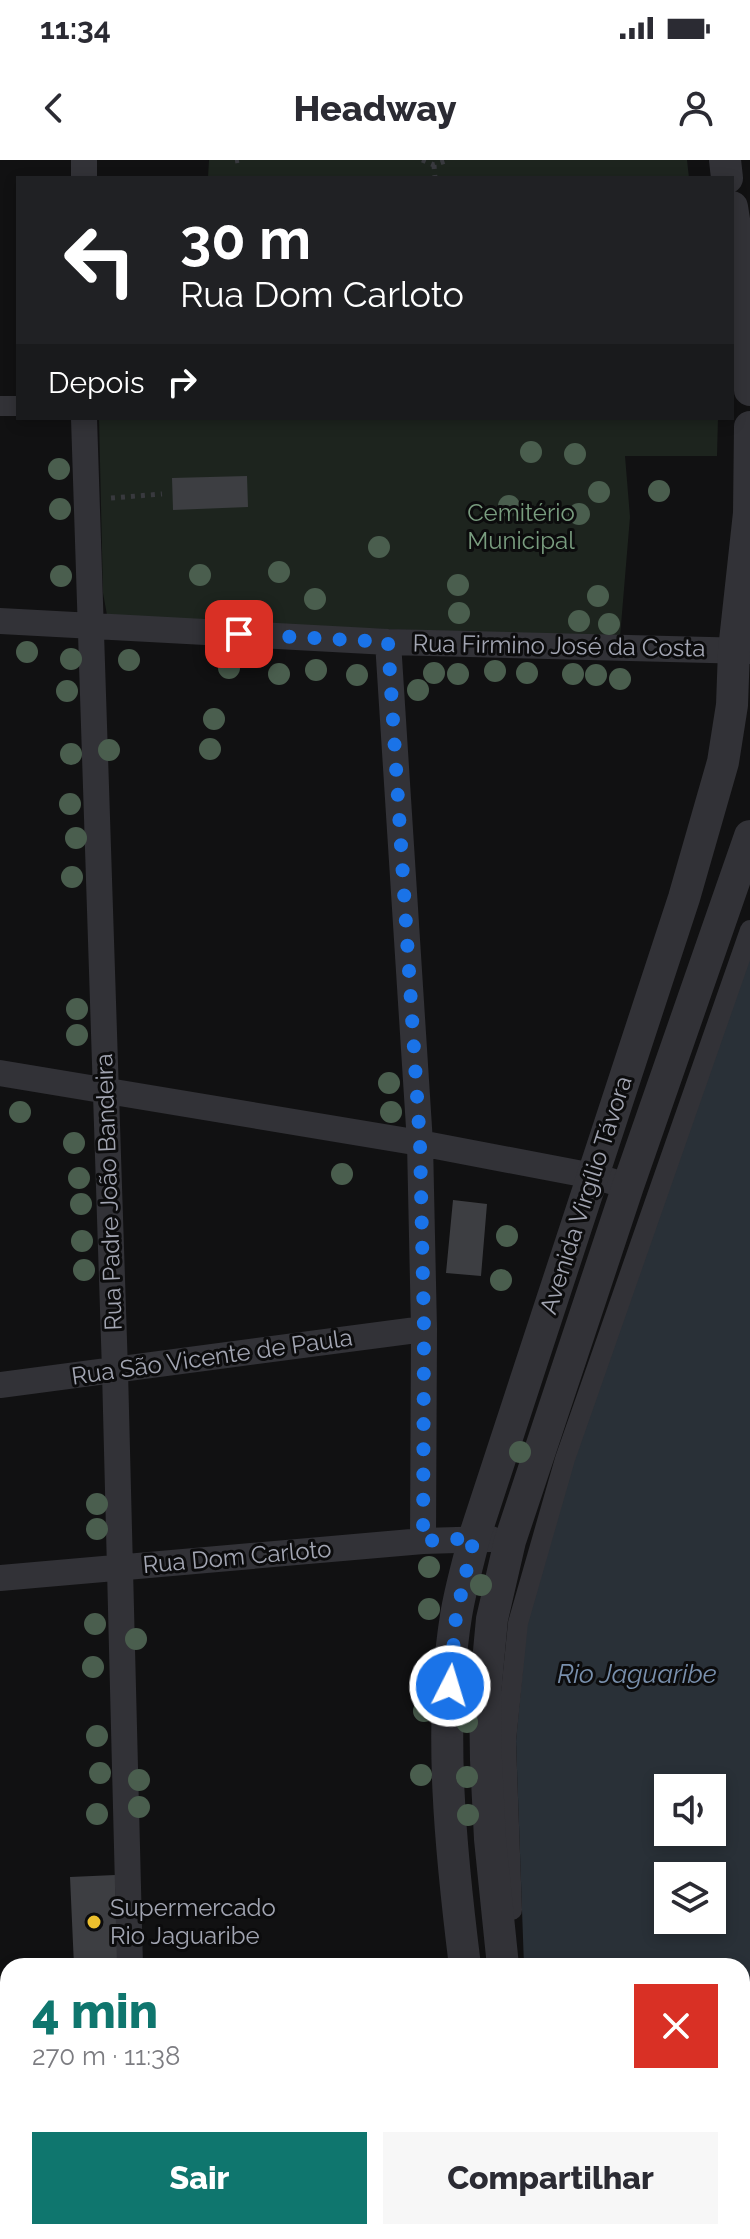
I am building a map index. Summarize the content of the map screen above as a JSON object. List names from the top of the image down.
{
  "streets": {
    "street": [
      "Rua Firmino José da Costa",
      "Rua Padre João Bandeira",
      "Avenida Virgílio Távora",
      "Rua São Vicente de Paula",
      "Rua Dom Carloto"
    ]
  },
  "crossings": [
    ["Rua Firmino José da Costa", "Rua Padre João Bandeira"],
    ["Rua Firmino José da Costa", "Avenida Virgílio Távora"],
    ["Rua Padre João Bandeira", "Rua São Vicente de Paula"],
    ["Rua Padre João Bandeira", "Rua Dom Carloto"],
    ["Avenida Virgílio Távora", "Rua Dom Carloto"]
  ],
  "water": ["Rio Jaguaribe"],
  "parks": ["Cemitério Municipal"],
  "places": ["Supermercado Rio Jaguaribe"],
  "page": {
    "status": "11:34",
    "header": "Headway",
    "turn": ["30 m", "Rua Dom Carloto"],
    "then": "Depois",
    "heading": ["4 min", "270 m · 11:38"],
    "buttons": ["Sair", "Compartilhar"]
  }
}
